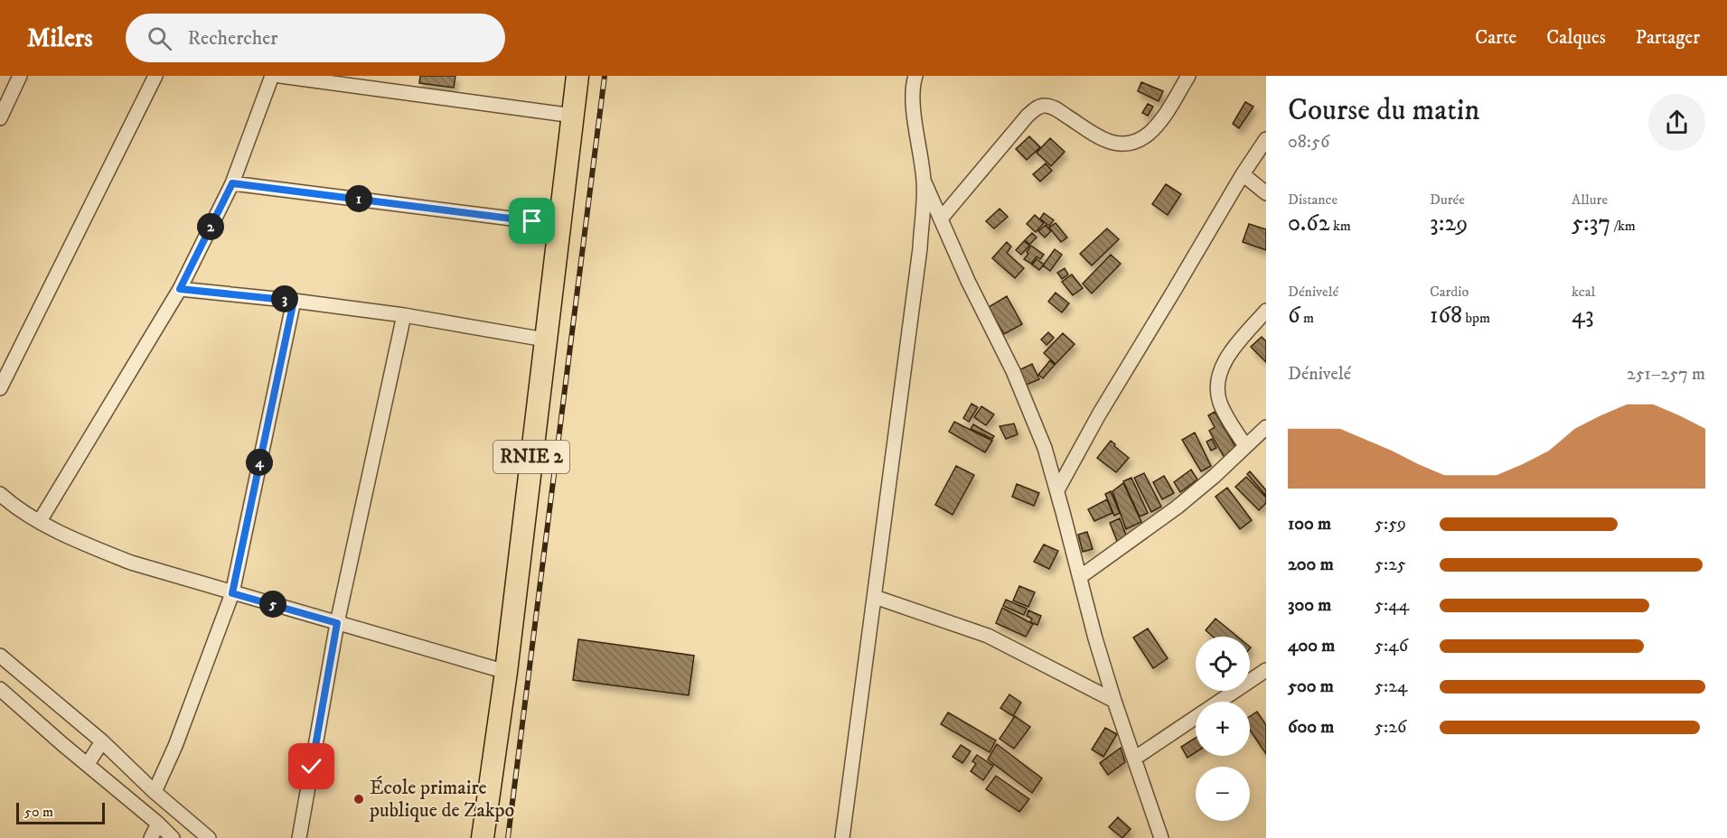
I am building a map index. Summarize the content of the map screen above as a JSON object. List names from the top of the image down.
{
  "streets": {
    "highway": ["RNIE 2"]
  },
  "places": ["École primaire publique de Zakpo"],
  "scale_bar": "50 m",
  "page": {
    "header": "Milers",
    "search": "Rechercher",
    "nav": ["Carte", "Calques", "Partager"],
    "heading": ["Course du matin", "08:56"],
    "stats": [
      ["Distance", "0.62 km"],
      ["Durée", "3:29"],
      ["Allure", "5:37 /km"],
      ["Dénivelé", "6 m"],
      ["Cardio", "168 bpm"],
      ["kcal", "43"]
    ],
    "pins": [
      "1",
      "2",
      "3",
      "4",
      "5"
    ],
    "chart": ["Dénivelé", "251–257 m"],
    "list": [
      {
        "name": "100 m",
        "note": "5:59"
      },
      {
        "name": "200 m",
        "note": "5:25"
      },
      {
        "name": "300 m",
        "note": "5:44"
      },
      {
        "name": "400 m",
        "note": "5:46"
      },
      {
        "name": "500 m",
        "note": "5:24"
      },
      {
        "name": "600 m",
        "note": "5:26"
      }
    ],
    "map_buttons": ["+", "−"],
    "scale": "50 m"
  }
}
